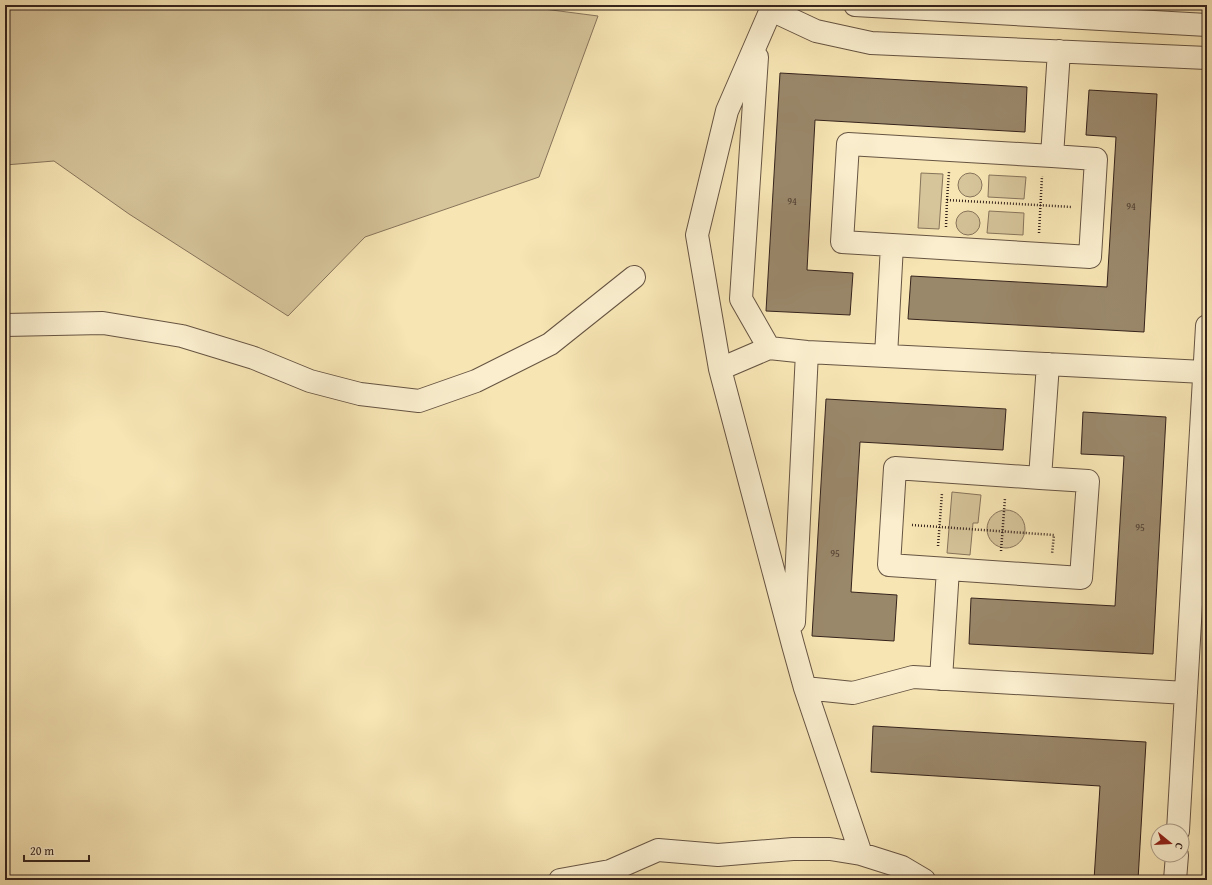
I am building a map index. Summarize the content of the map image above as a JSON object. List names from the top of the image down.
{
  "house_numbers": [
    "94",
    "94",
    "95",
    "95"
  ],
  "scale_bar": "20 m",
  "north": "right"
}
